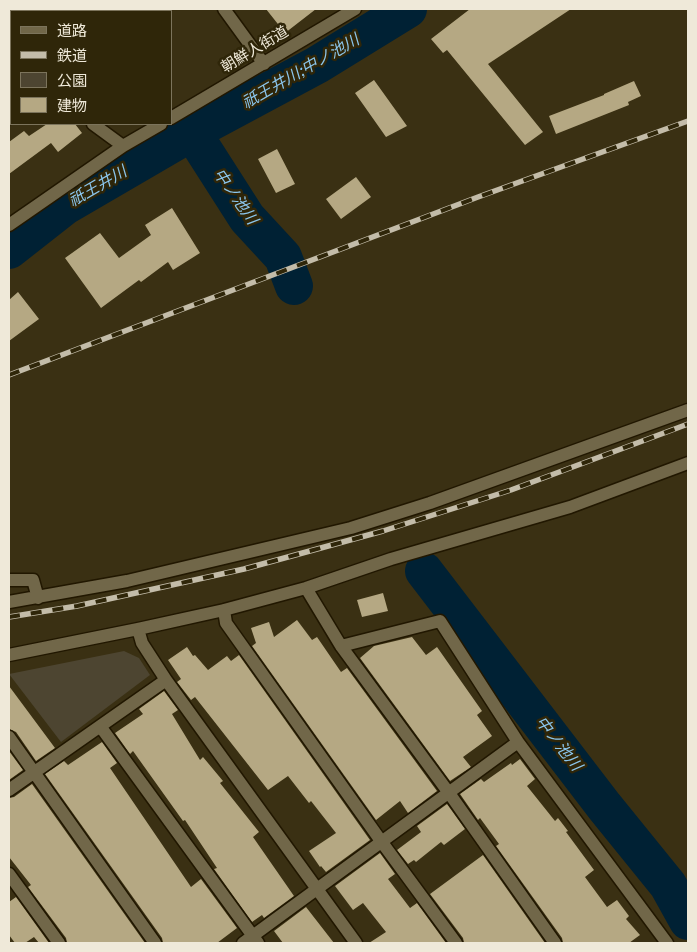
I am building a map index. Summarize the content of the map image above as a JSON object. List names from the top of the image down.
{
  "streets": {
    "street": ["朝鮮人街道"]
  },
  "water": ["祇王井川;中ノ池川", "祇王井川", "中ノ池川"],
  "legend": [
    "道路",
    "鉄道",
    "公園",
    "建物"
  ]
}
